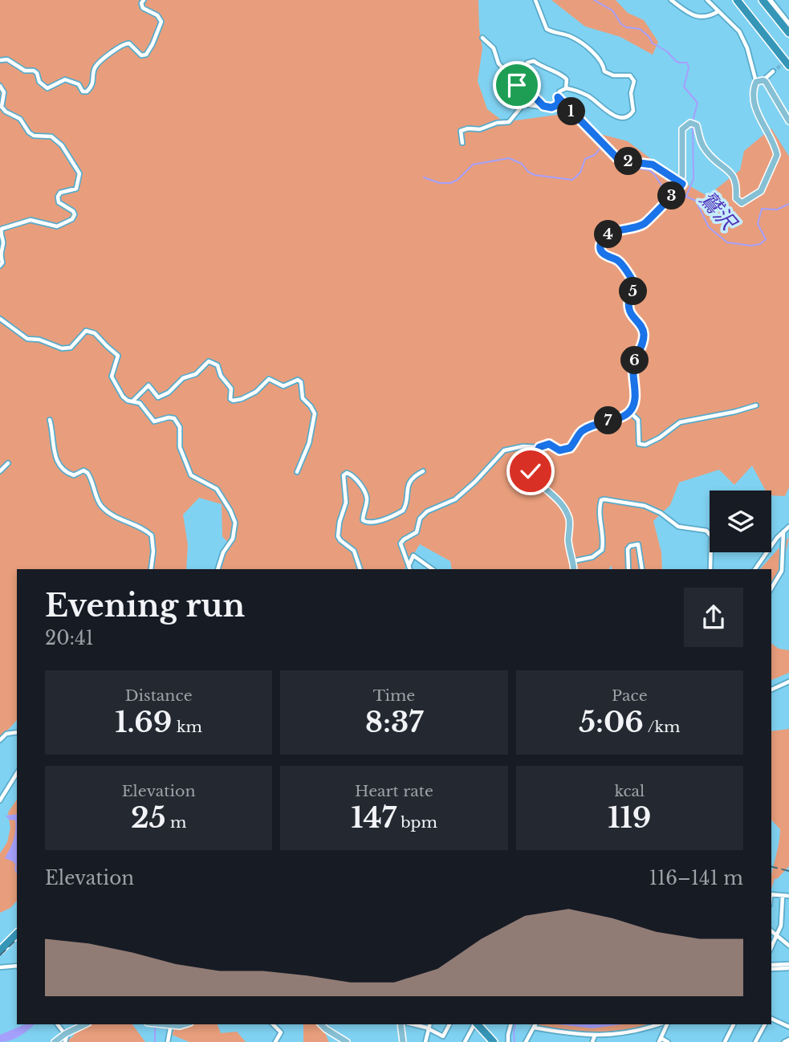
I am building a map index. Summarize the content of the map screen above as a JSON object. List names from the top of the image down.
{
  "water": ["鷲沢"],
  "page": {
    "pins": [
      "1",
      "2",
      "3",
      "4",
      "5",
      "6",
      "7"
    ],
    "heading": ["Evening run", "20:41"],
    "stats": [
      ["Distance", "1.69 km"],
      ["Time", "8:37"],
      ["Pace", "5:06 /km"],
      ["Elevation", "25 m"],
      ["Heart rate", "147 bpm"],
      ["kcal", "119"]
    ],
    "chart": ["Elevation", "116–141 m"]
  }
}
